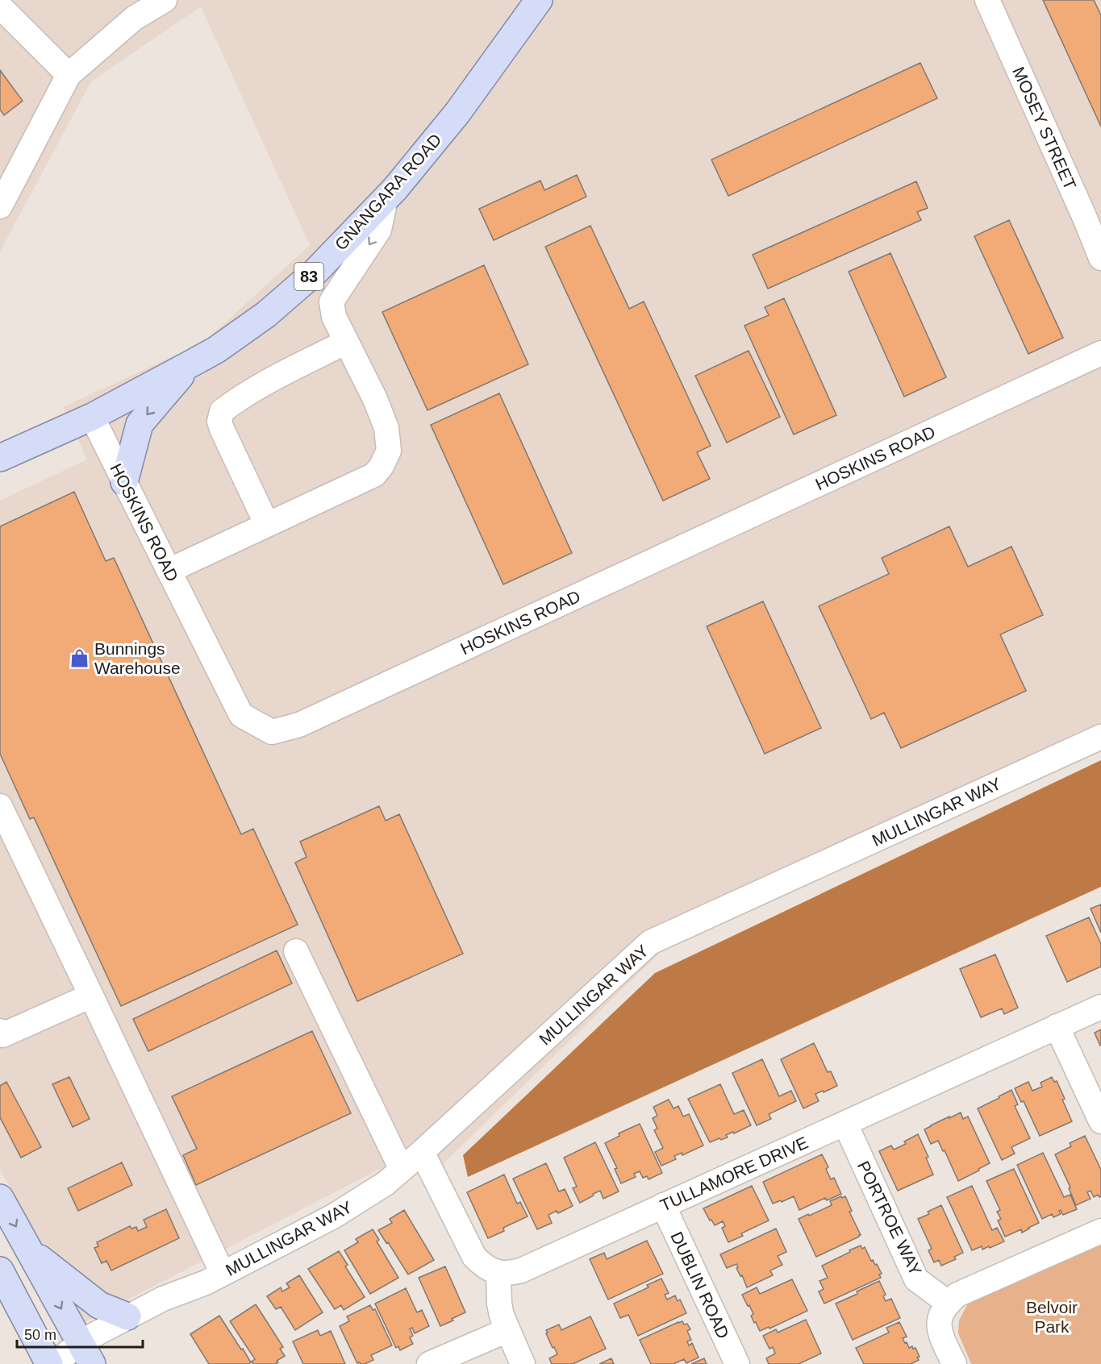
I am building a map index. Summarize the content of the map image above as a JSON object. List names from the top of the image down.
{
  "streets": {
    "main road": ["GNANGARA ROAD", "83"],
    "street": [
      "MOSEY STREET",
      "HOSKINS ROAD",
      "MULLINGAR WAY",
      "TULLAMORE DRIVE",
      "PORTROE WAY",
      "DUBLIN ROAD"
    ]
  },
  "crossings": [
    ["GNANGARA ROAD", "HOSKINS ROAD"],
    ["TULLAMORE DRIVE", "PORTROE WAY"],
    ["TULLAMORE DRIVE", "DUBLIN ROAD"]
  ],
  "parks": ["Belvoir Park"],
  "places": {
    "shop": ["Bunnings Warehouse"]
  },
  "scale_bar": "50 m"
}
